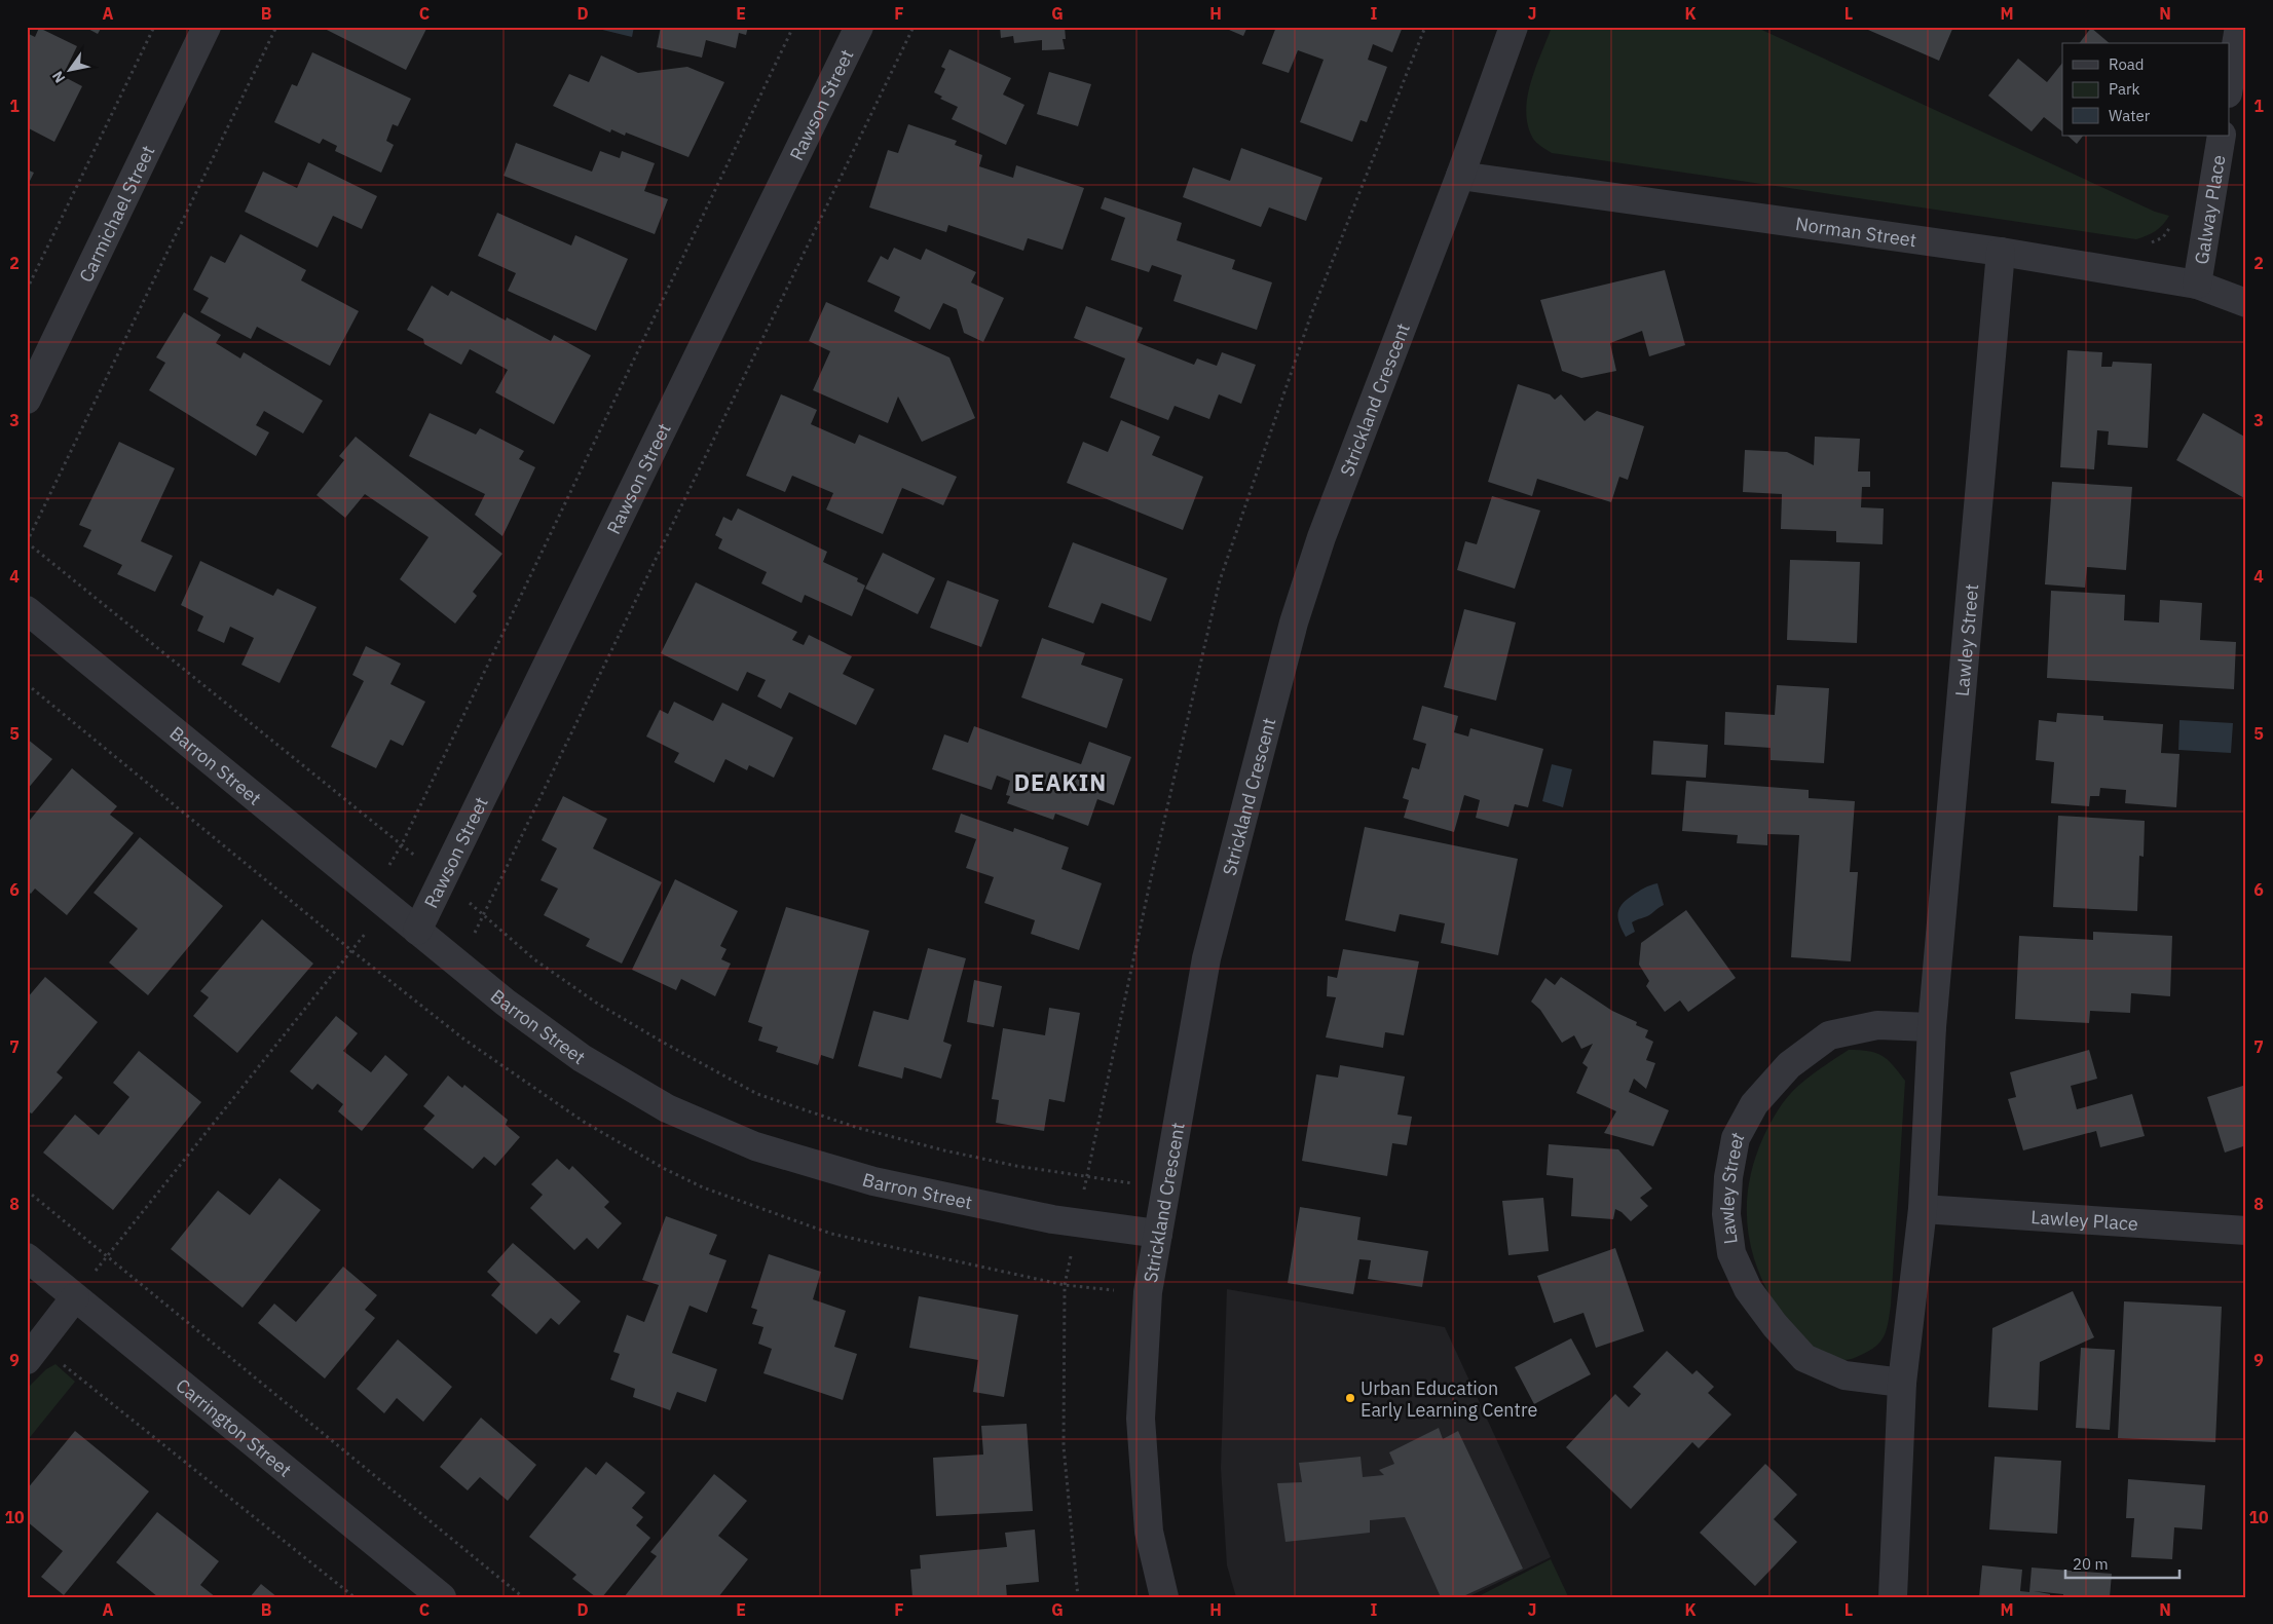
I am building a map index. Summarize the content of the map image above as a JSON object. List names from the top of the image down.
{
  "streets": {
    "street": [
      "Rawson Street",
      "Galway Place",
      "Carmichael Street",
      "Norman Street",
      "Strickland Crescent",
      "Lawley Street",
      "Barron Street",
      "Lawley Place",
      "Carrington Street"
    ]
  },
  "crossings": [
    ["Rawson Street", "Barron Street"],
    ["Galway Place", "Norman Street"],
    ["Norman Street", "Strickland Crescent"],
    ["Norman Street", "Lawley Street"],
    ["Strickland Crescent", "Barron Street"],
    ["Lawley Street", "Lawley Place"]
  ],
  "districts": ["DEAKIN"],
  "places": ["Urban Education Early Learning Centre"],
  "legend": ["Road", "Park", "Water"],
  "scale_bar": "20 m",
  "north": "bottom left",
  "grid": {
    "columns": [
      "A",
      "B",
      "C",
      "D",
      "E",
      "F",
      "G",
      "H",
      "I",
      "J",
      "K",
      "L",
      "M",
      "N"
    ],
    "rows": [
      "1",
      "2",
      "3",
      "4",
      "5",
      "6",
      "7",
      "8",
      "9",
      "10"
    ]
  }
}
